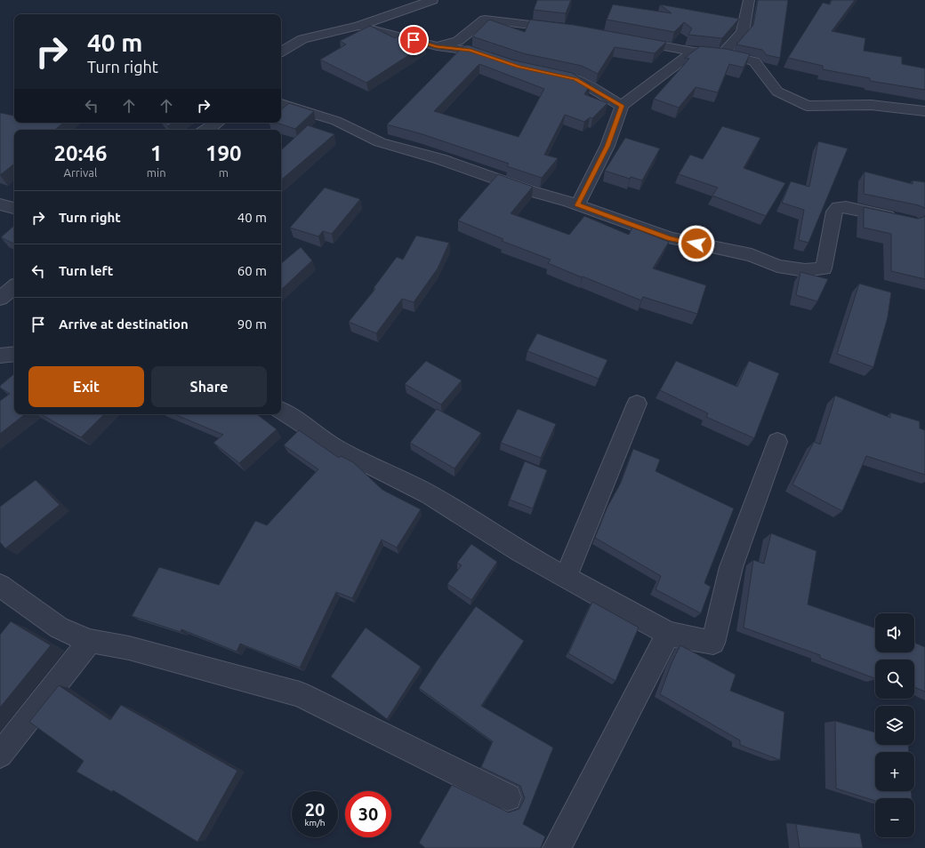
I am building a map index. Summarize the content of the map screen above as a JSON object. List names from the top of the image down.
{
  "page": {
    "turn": ["40 m", "Turn right"],
    "eta": [
      "20:46",
      "Arrival",
      "1",
      "min",
      "190",
      "m"
    ],
    "list": [
      {
        "name": "Turn right",
        "value": "40 m"
      },
      {
        "name": "Turn left",
        "value": "60 m"
      },
      {
        "name": "Arrive at destination",
        "value": "90 m"
      }
    ],
    "buttons": ["Exit", "Share"],
    "map_buttons": ["+", "−"],
    "speed": "20 km/h",
    "limit": "30"
  }
}
